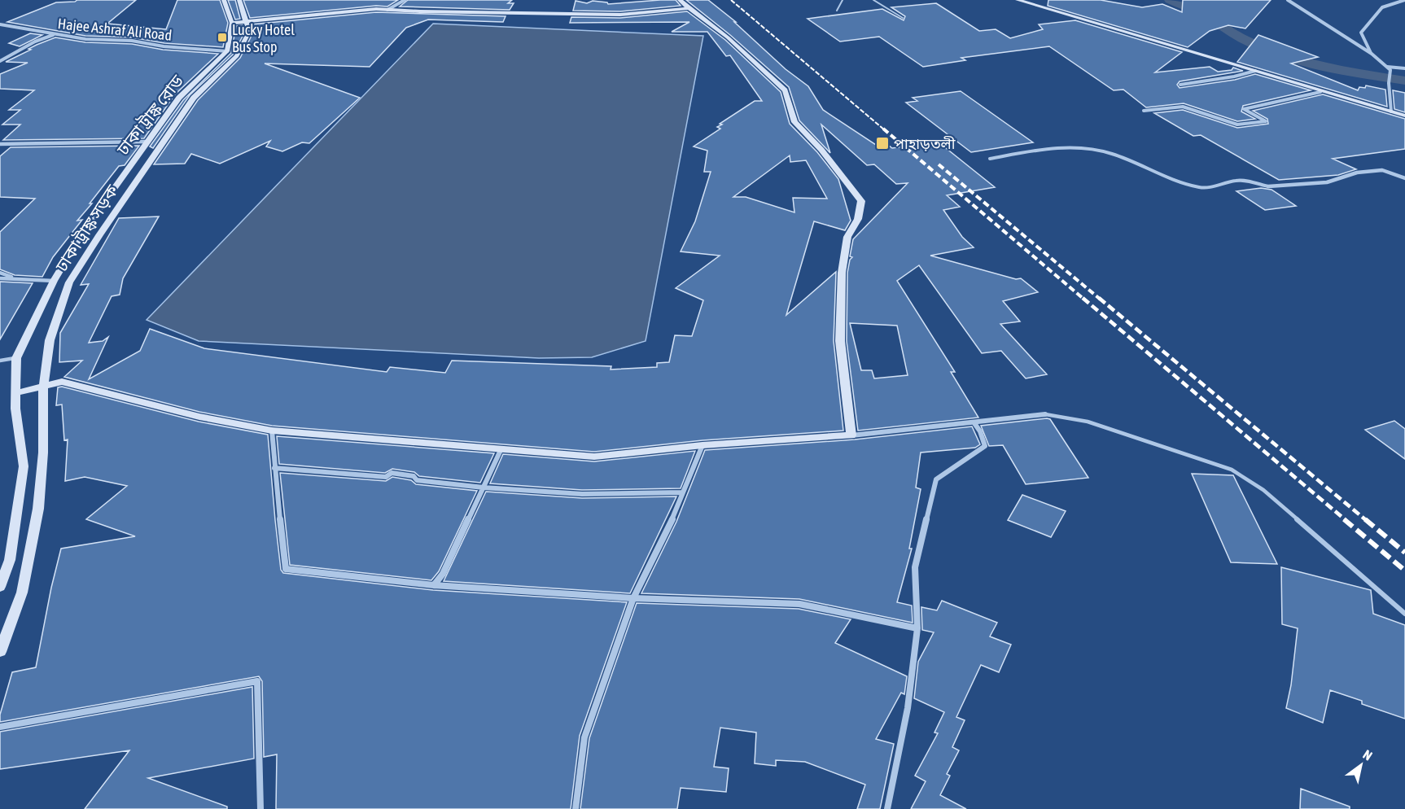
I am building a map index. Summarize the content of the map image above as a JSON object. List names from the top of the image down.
{
  "streets": {
    "main road": ["ঢাকা ট্রাঙ্ক রোড", "ঢাকা ট্রাঙ্ক সড়ক"],
    "street": ["Hajee Ashraf Ali Road"]
  },
  "crossings": [
    ["Hajee Ashraf Ali Road", "ঢাকা ট্রাঙ্ক রোড"]
  ],
  "places": {
    "transit": ["Lucky Hotel Bus Stop", "পাহাড়তলী"]
  },
  "north": "top right"
}
